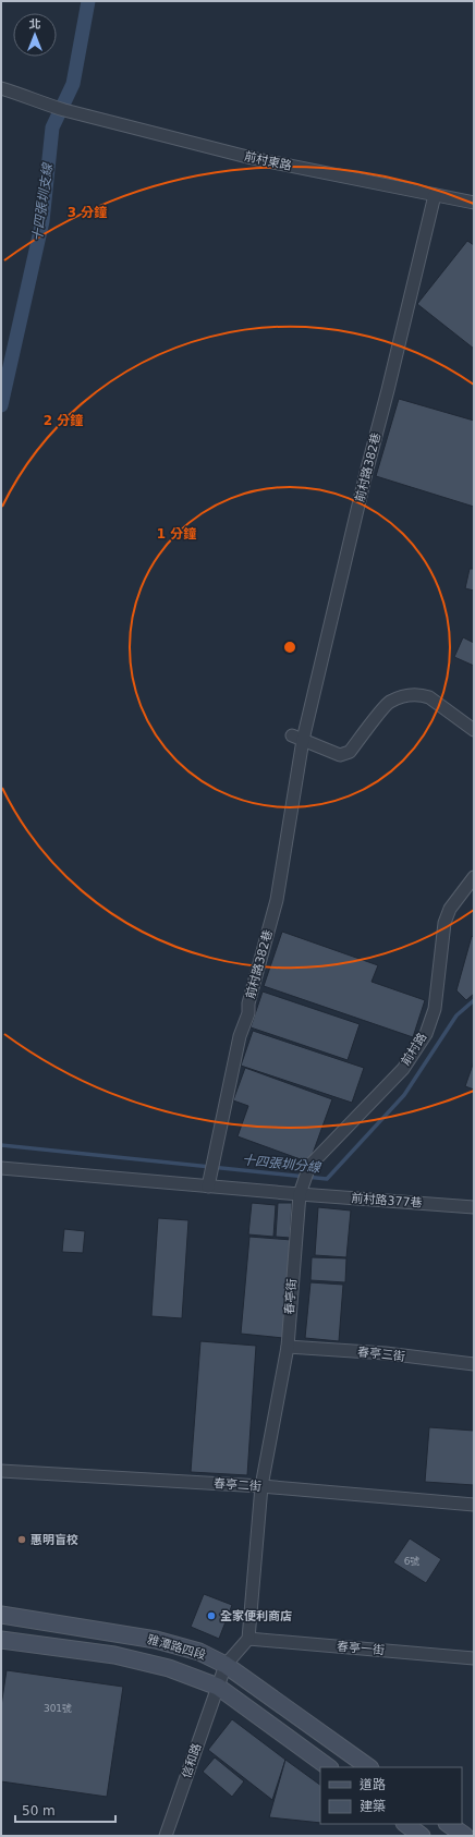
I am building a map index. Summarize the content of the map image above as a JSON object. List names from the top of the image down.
{
  "streets": {
    "street": [
      "前村東路",
      "前村路382巷",
      "前村路",
      "前村路377巷",
      "春亭街",
      "春亭三街",
      "春亭二街",
      "雅潭路四段",
      "春亭一街",
      "信和路"
    ]
  },
  "crossings": [
    ["前村東路", "前村路382巷"],
    ["前村路", "前村路377巷"],
    ["前村路", "春亭街"],
    ["前村路377巷", "春亭街"],
    ["春亭街", "春亭三街"],
    ["春亭街", "春亭二街"],
    ["春亭街", "春亭一街"],
    ["雅潭路四段", "信和路"]
  ],
  "water": ["十四張圳支線", "十四張圳分線"],
  "places": ["惠明盲校", "全家便利商店"],
  "house_numbers": ["6號", "301號"],
  "legend": ["道路", "建築"],
  "scale_bar": "50 m",
  "north": "top",
  "rings": ["3 分鐘", "2 分鐘", "1 分鐘"]
}
